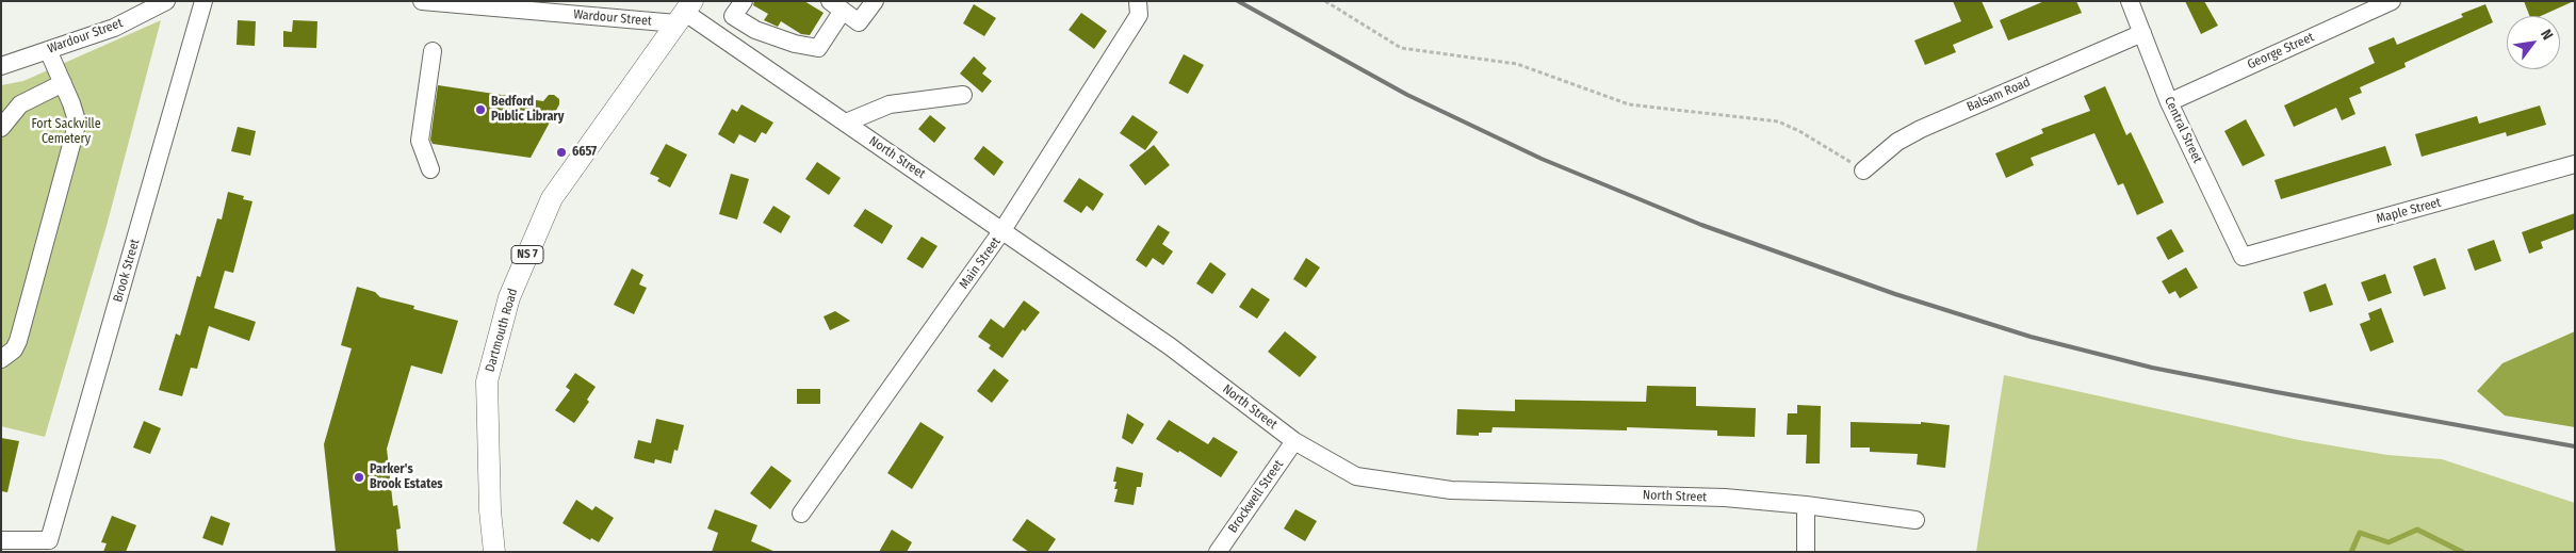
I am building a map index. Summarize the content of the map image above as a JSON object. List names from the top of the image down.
{
  "streets": {
    "main road": ["NS 7", "Dartmouth Road"],
    "street": [
      "Wardour Street",
      "George Street",
      "Balsam Road",
      "Central Street",
      "North Street",
      "Maple Street",
      "Main Street",
      "Brook Street",
      "Brockwell Street"
    ]
  },
  "crossings": [
    ["Wardour Street", "North Street"],
    ["Wardour Street", "Dartmouth Road"],
    ["George Street", "Central Street"],
    ["Balsam Road", "Central Street"],
    ["Central Street", "Maple Street"],
    ["North Street", "Main Street"],
    ["North Street", "Dartmouth Road"],
    ["North Street", "Brockwell Street"]
  ],
  "parks": ["Fort Sackville Cemetery"],
  "places": ["Bedford Public Library", "6657", "Parker's Brook Estates"],
  "north": "top right"
}
